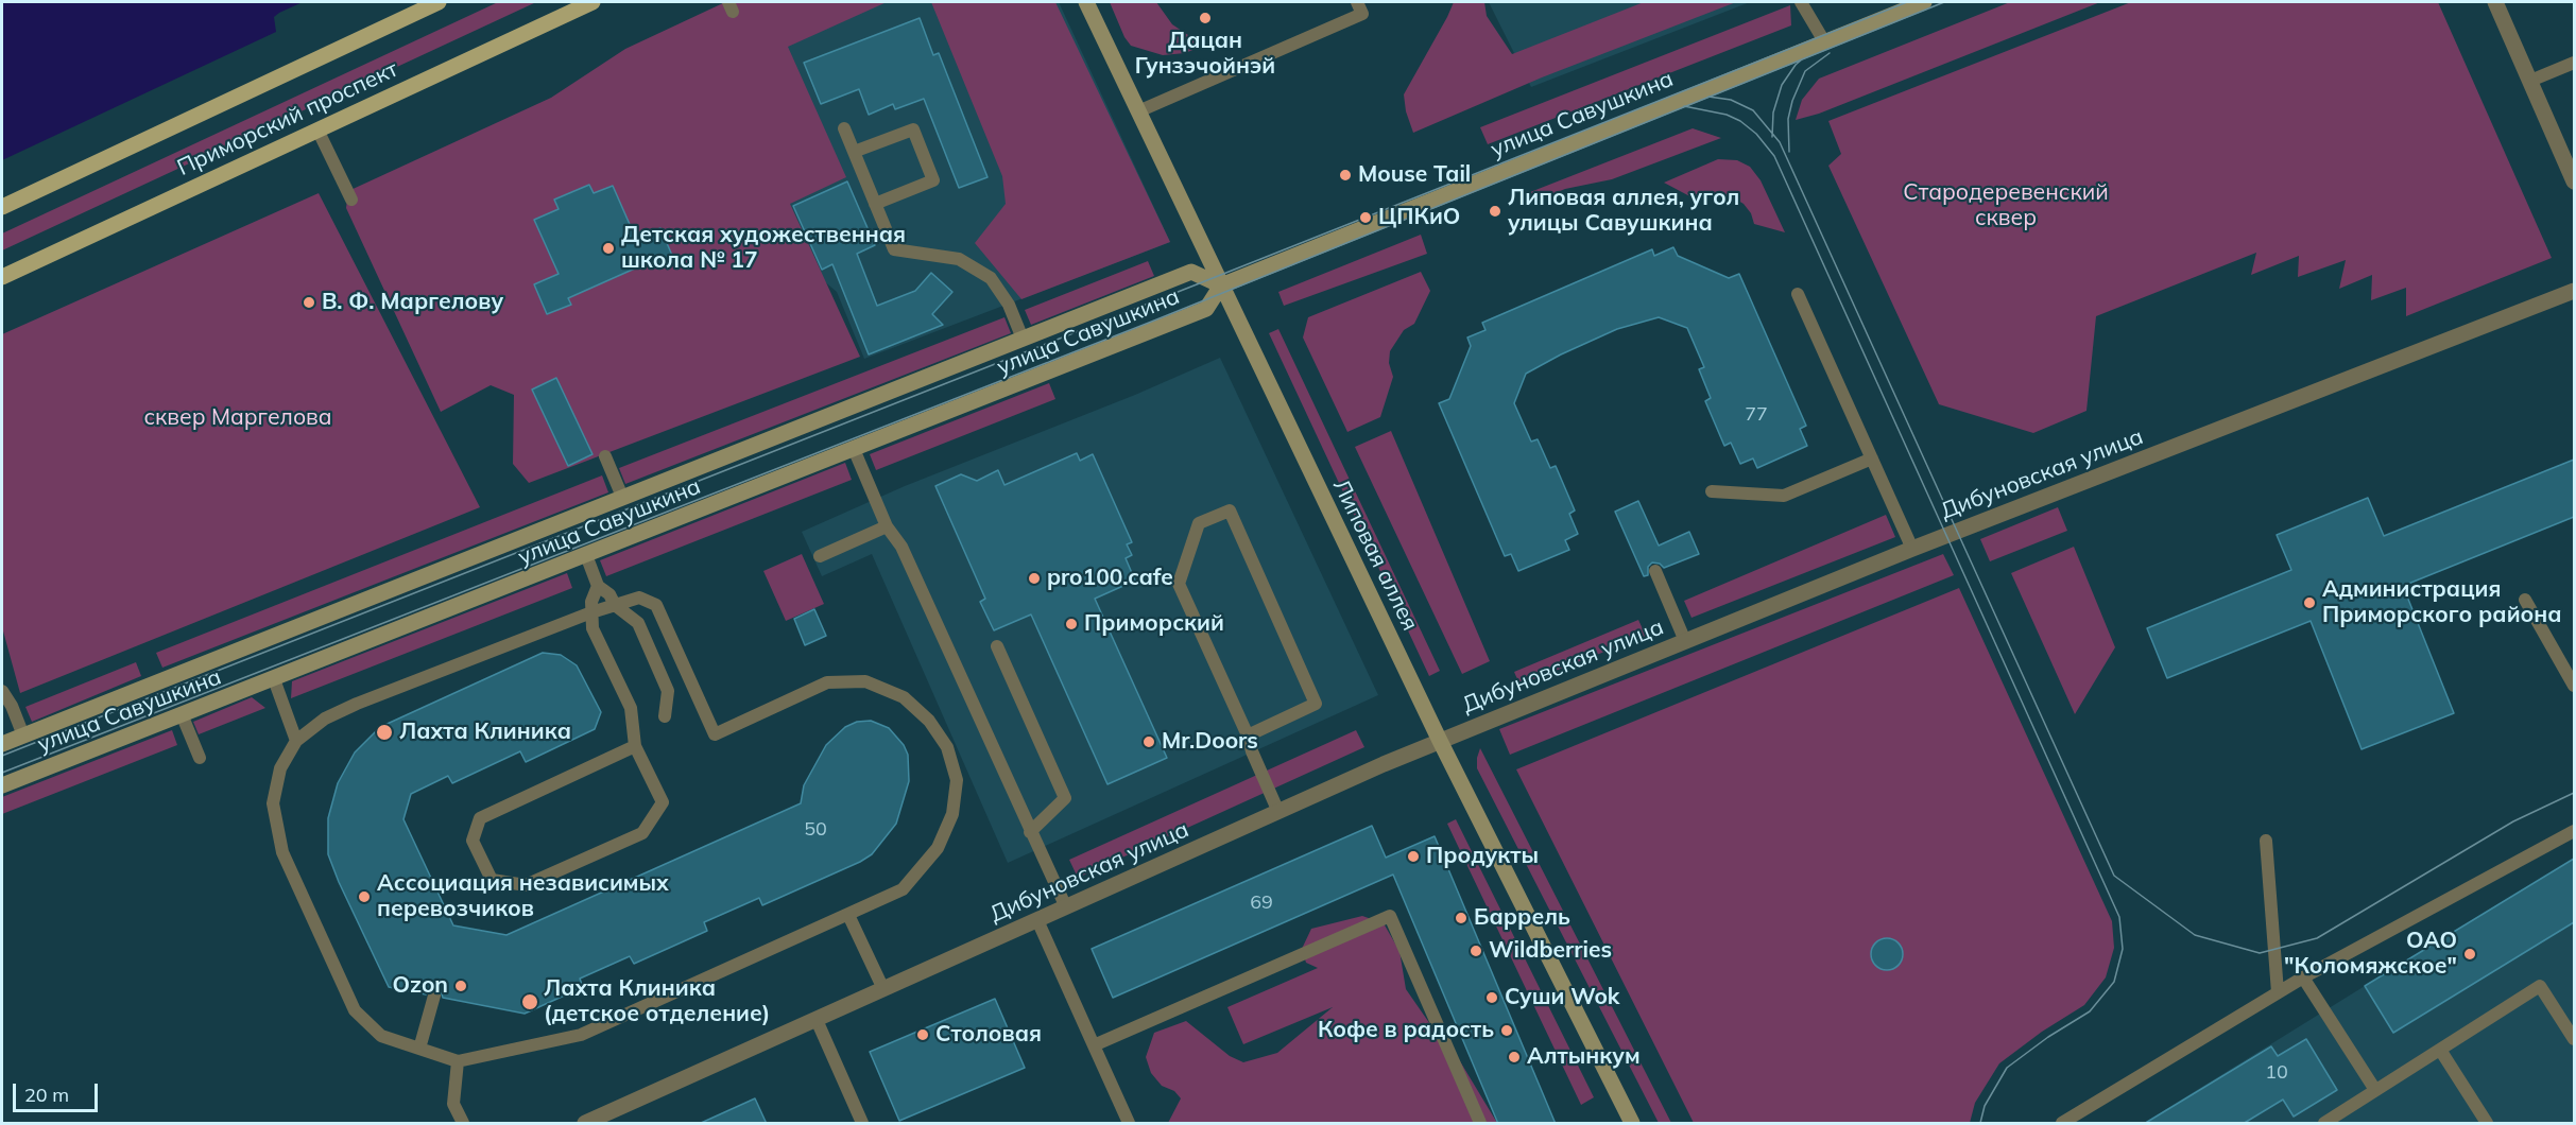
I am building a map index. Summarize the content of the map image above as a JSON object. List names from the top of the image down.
{
  "streets": {
    "main road": ["улица Савушкина", "Приморский проспект", "Липовая аллея"],
    "street": ["Дибуновская улица"]
  },
  "crossings": [
    ["улица Савушкина", "Липовая аллея"],
    ["Дибуновская улица", "Липовая аллея"]
  ],
  "parks": ["Стародеревенский сквер", "сквер Маргелова"],
  "places": [
    "Дацан Гунзэчойнэй",
    "Mouse Tail",
    "Липовая аллея, угол улицы Савушкина",
    "ЦПКиО",
    "Детская художественная школа № 17",
    "В. Ф. Маргелову",
    "pro100.cafe",
    "Администрация Приморского района",
    "Приморский",
    "Лахта Клиника",
    "Mr.Doors",
    "Продукты",
    "Ассоциация независимых перевозчиков",
    "Баррель",
    "Wildberries",
    "ОАО \"Коломяжское\"",
    "Ozon",
    "Суши Wok",
    "Лахта Клиника (детское отделение)",
    "Кофе в радость",
    "Столовая",
    "Алтынкум"
  ],
  "house_numbers": [
    "77",
    "50",
    "69",
    "10"
  ],
  "scale_bar": "20 m"
}
